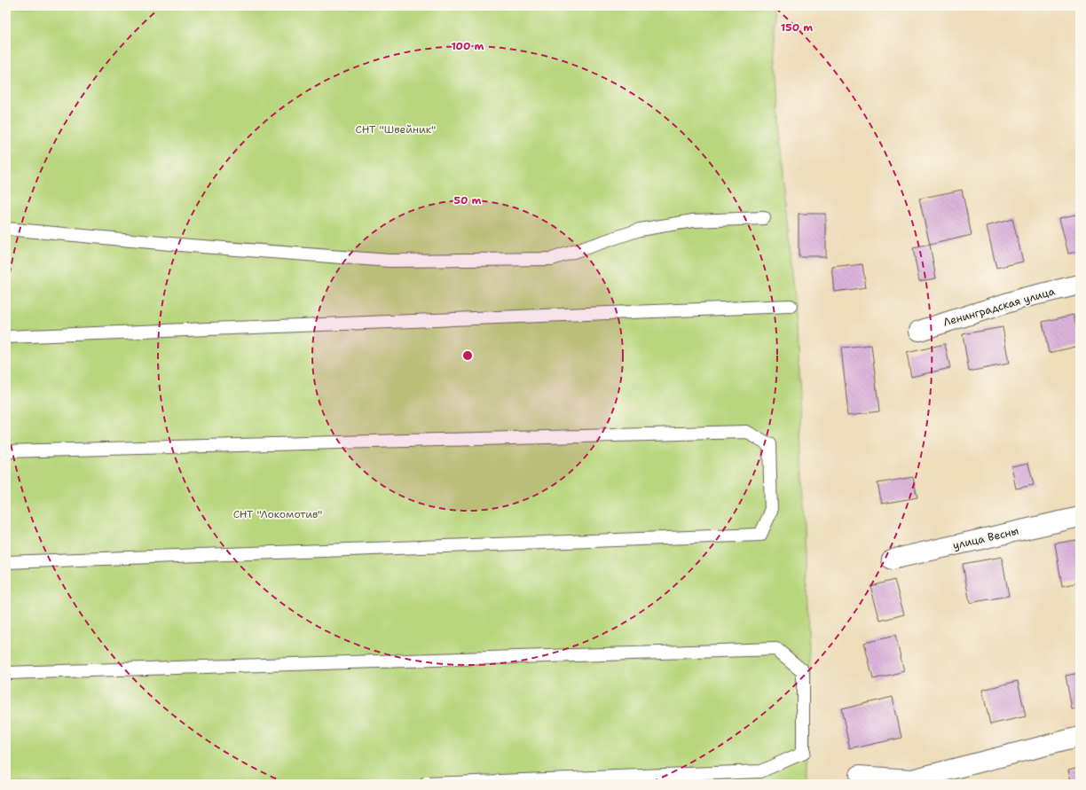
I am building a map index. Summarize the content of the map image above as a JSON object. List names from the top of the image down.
{
  "streets": {
    "street": ["Ленинградская улица", "улица Весны"]
  },
  "parks": ["СНТ \"Швейник\"", "СНТ \"Локомотив\""],
  "rings": ["150 m", "100 m", "50 m"]
}
